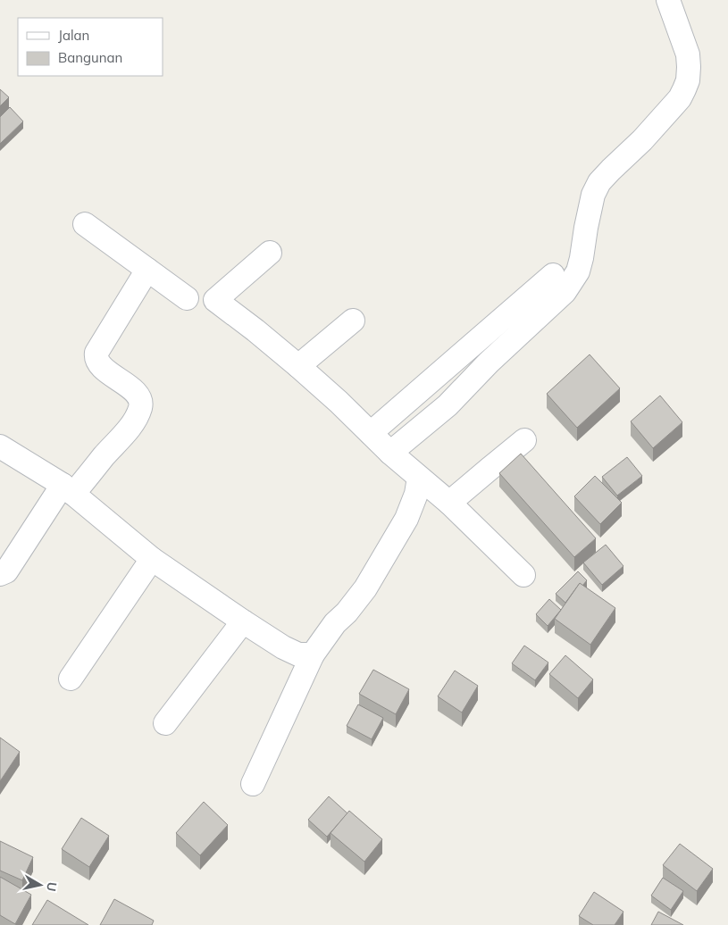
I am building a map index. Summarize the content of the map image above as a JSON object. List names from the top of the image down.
{
  "legend": ["Jalan", "Bangunan"],
  "north": "right"
}
